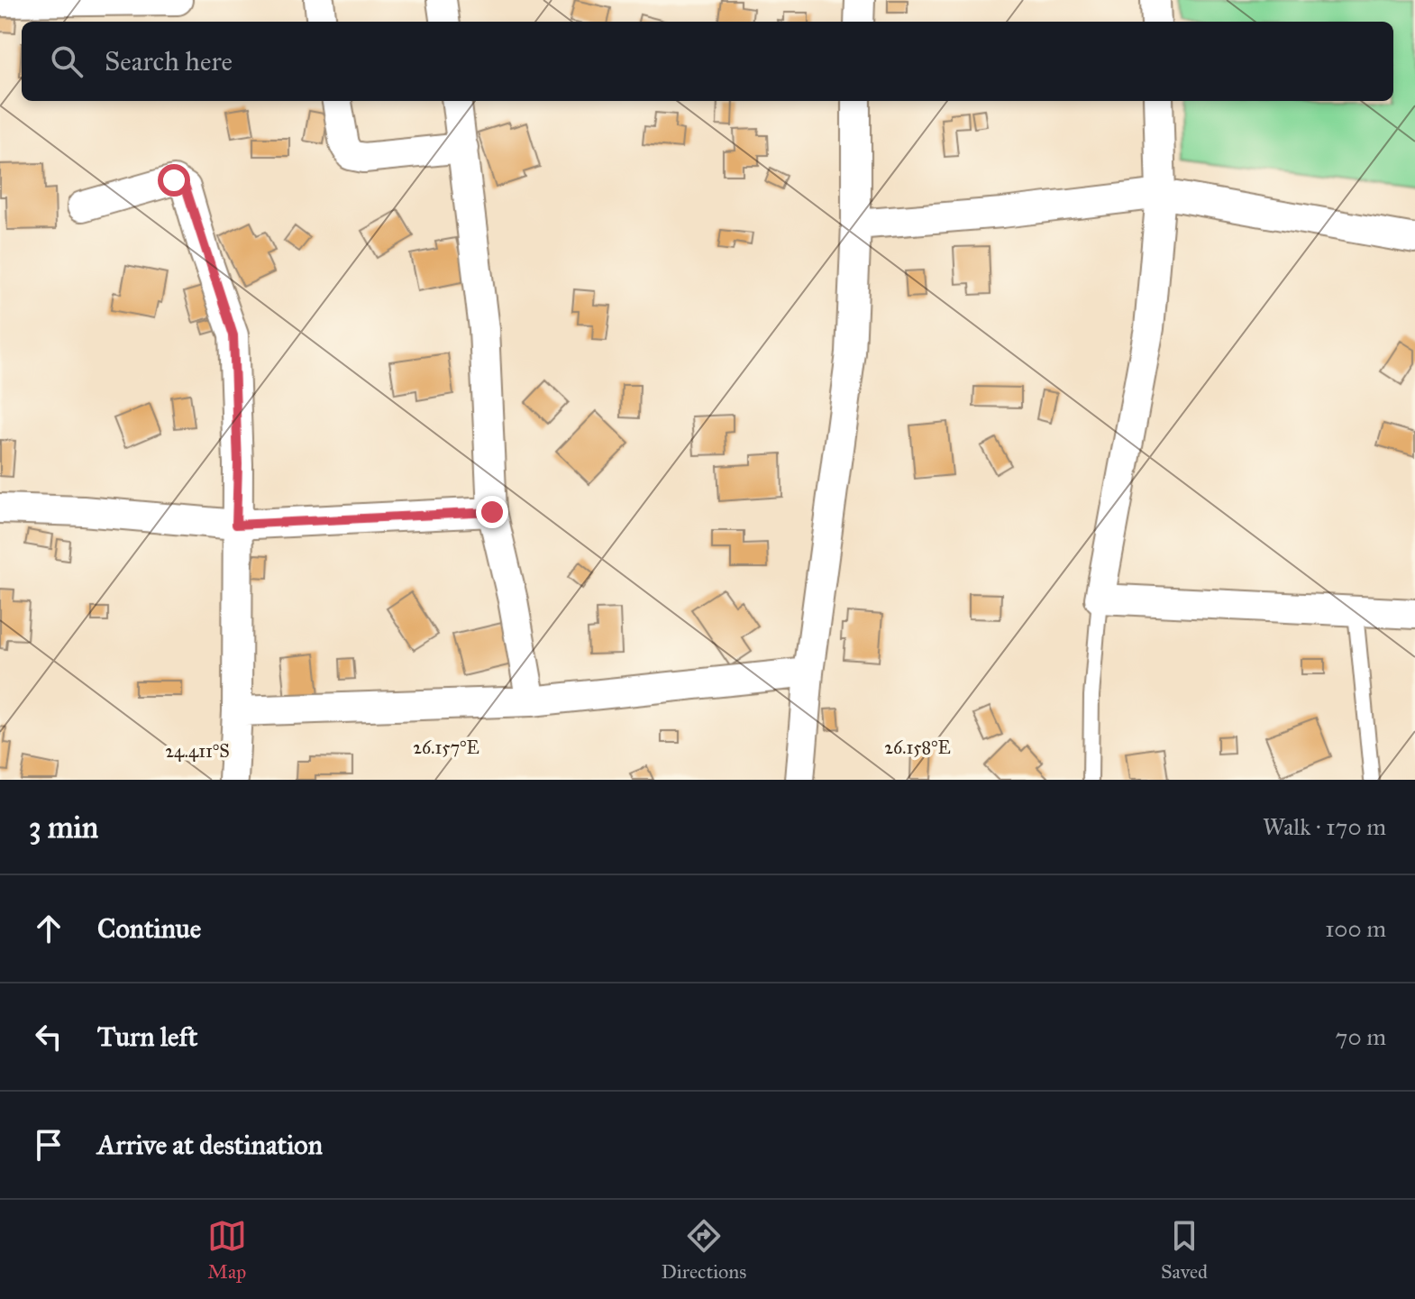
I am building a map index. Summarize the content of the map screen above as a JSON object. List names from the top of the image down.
{
  "page": {
    "search": "Search here",
    "heading": ["3 min", "Walk · 170 m"],
    "list": [
      ["Continue", "100 m"],
      ["Turn left", "70 m"],
      "Arrive at destination"
    ],
    "nav": ["Map", "Directions", "Saved"]
  },
  "coordinates": ["26.157°E", "26.158°E", "24.411°S"]
}
